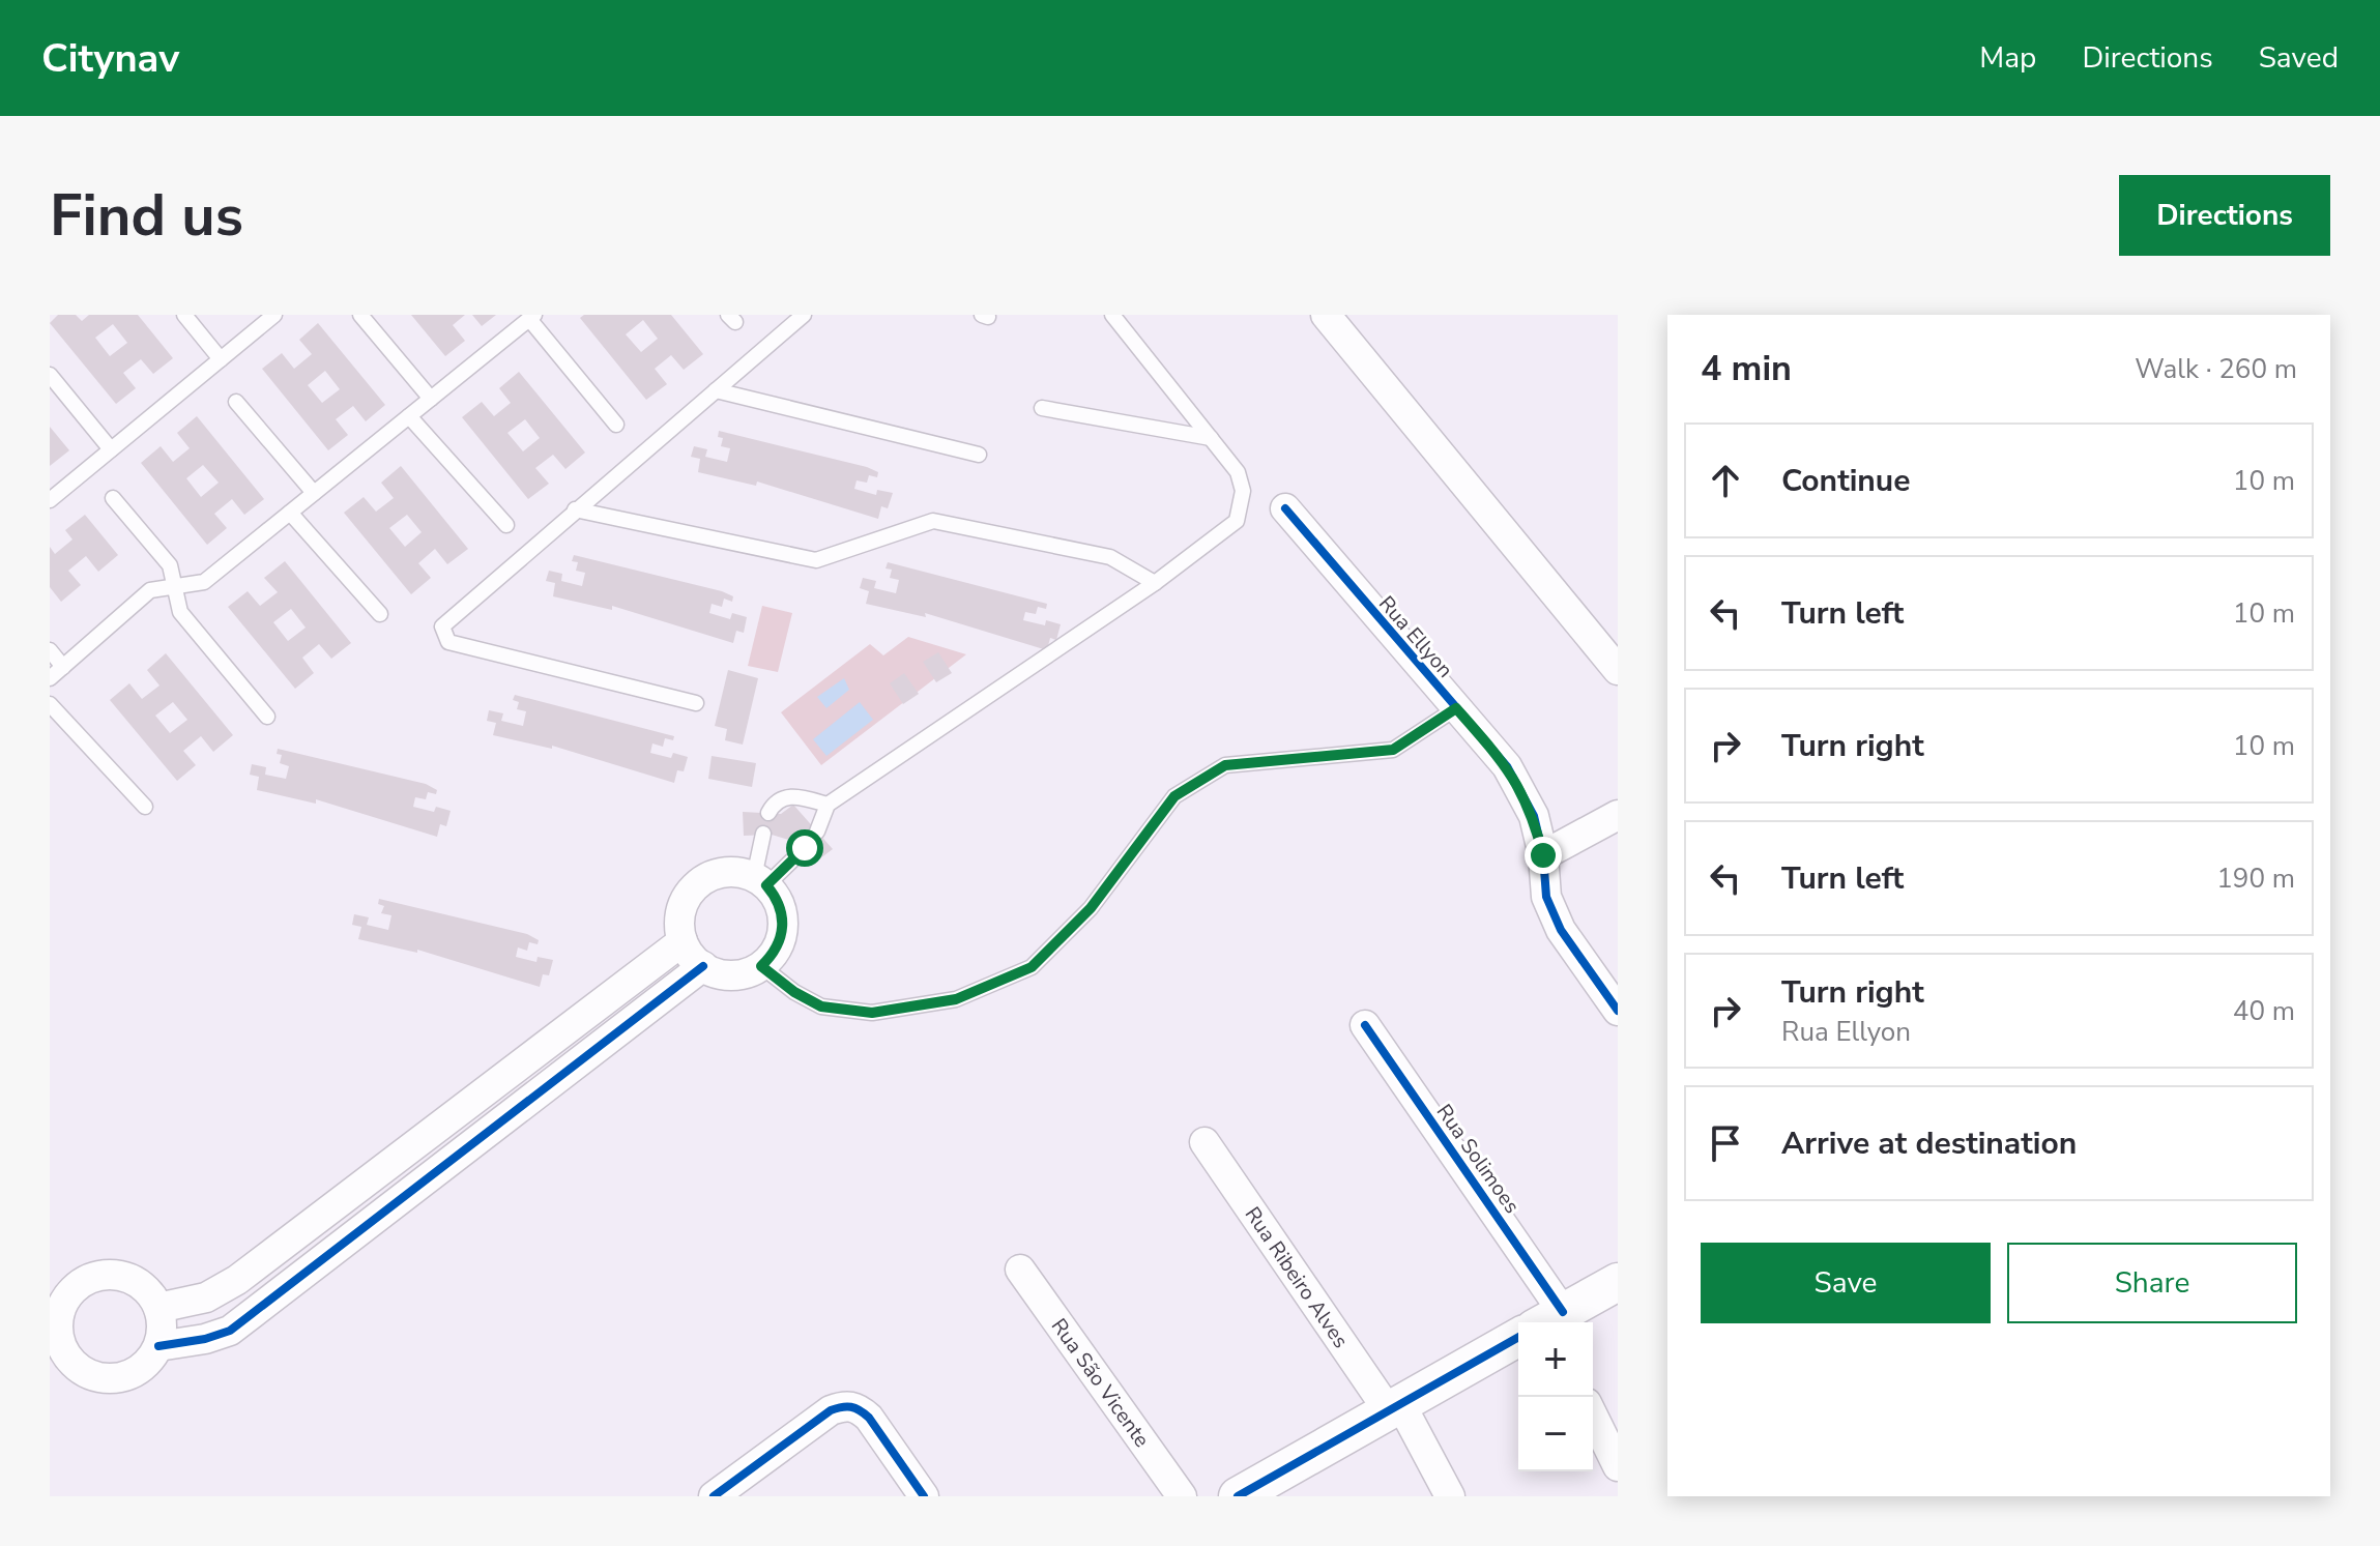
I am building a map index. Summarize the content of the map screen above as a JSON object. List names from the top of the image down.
{
  "streets": {
    "street": [
      "Rua Ellyon",
      "Rua Solimoes",
      "Rua Ribeiro Alves",
      "Rua São Vicente"
    ]
  },
  "page": {
    "header": "Citynav",
    "nav": ["Map", "Directions", "Saved"],
    "buttons": [
      "Directions",
      ["Save", "Share"]
    ],
    "title": "Find us",
    "heading": ["4 min", "Walk · 260 m"],
    "list": [
      ["Continue", "10 m"],
      ["Turn left", "10 m"],
      ["Turn right", "10 m"],
      ["Turn left", "190 m"],
      ["Turn right", "Rua Ellyon", "40 m"],
      "Arrive at destination"
    ],
    "map_buttons": ["+", "−"]
  }
}
